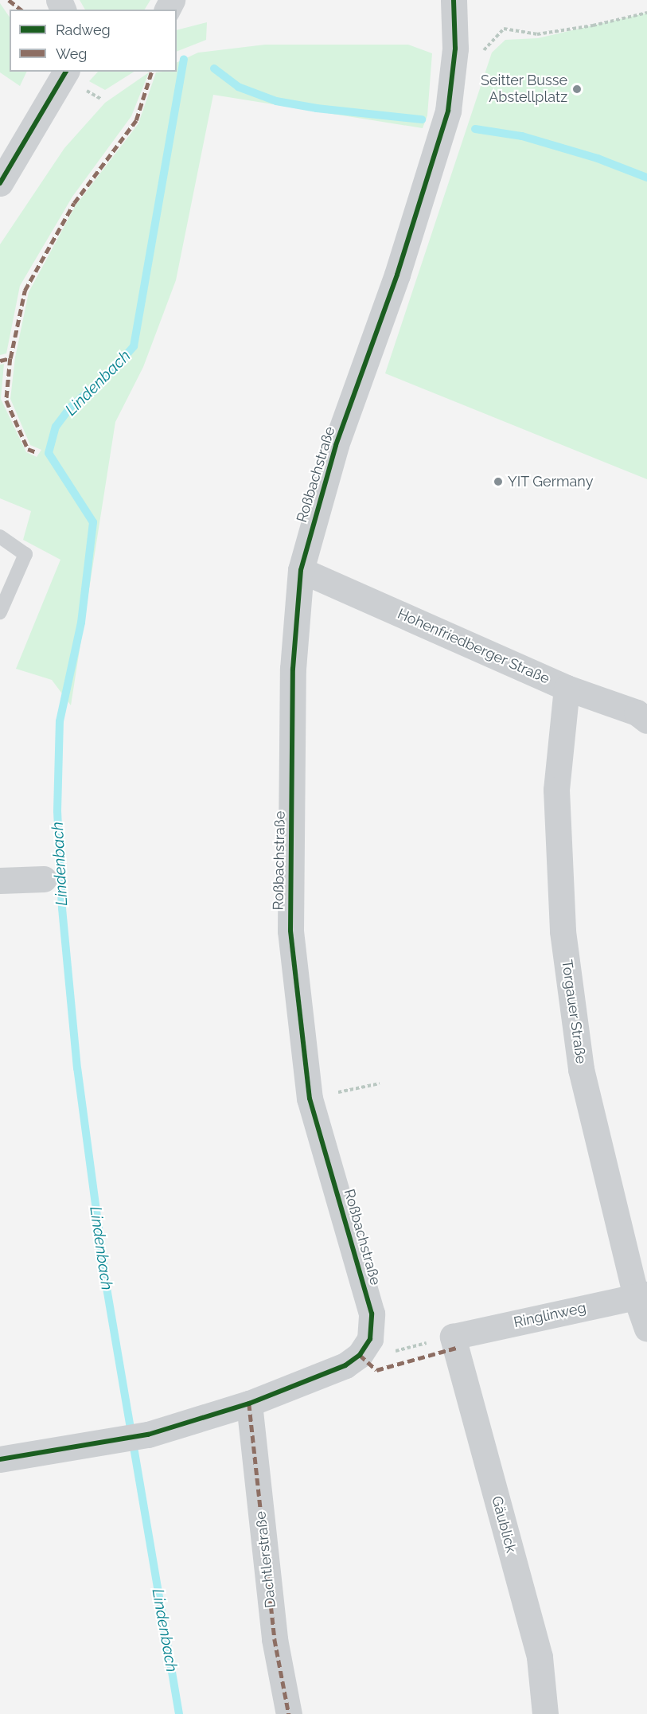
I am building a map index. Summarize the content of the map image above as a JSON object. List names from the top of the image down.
{
  "streets": {
    "street": [
      "Roßbachstraße",
      "Hohenfriedberger Straße",
      "Torgauer Straße",
      "Ringlinweg",
      "Gäublick",
      "Dachtlerstraße"
    ]
  },
  "crossings": [
    ["Roßbachstraße", "Hohenfriedberger Straße"],
    ["Roßbachstraße", "Dachtlerstraße"],
    ["Hohenfriedberger Straße", "Torgauer Straße"],
    ["Torgauer Straße", "Ringlinweg"],
    ["Ringlinweg", "Gäublick"]
  ],
  "water": ["Lindenbach"],
  "places": ["Seitter Busse Abstellplatz", "YIT Germany"],
  "legend": ["Radweg", "Weg"]
}
